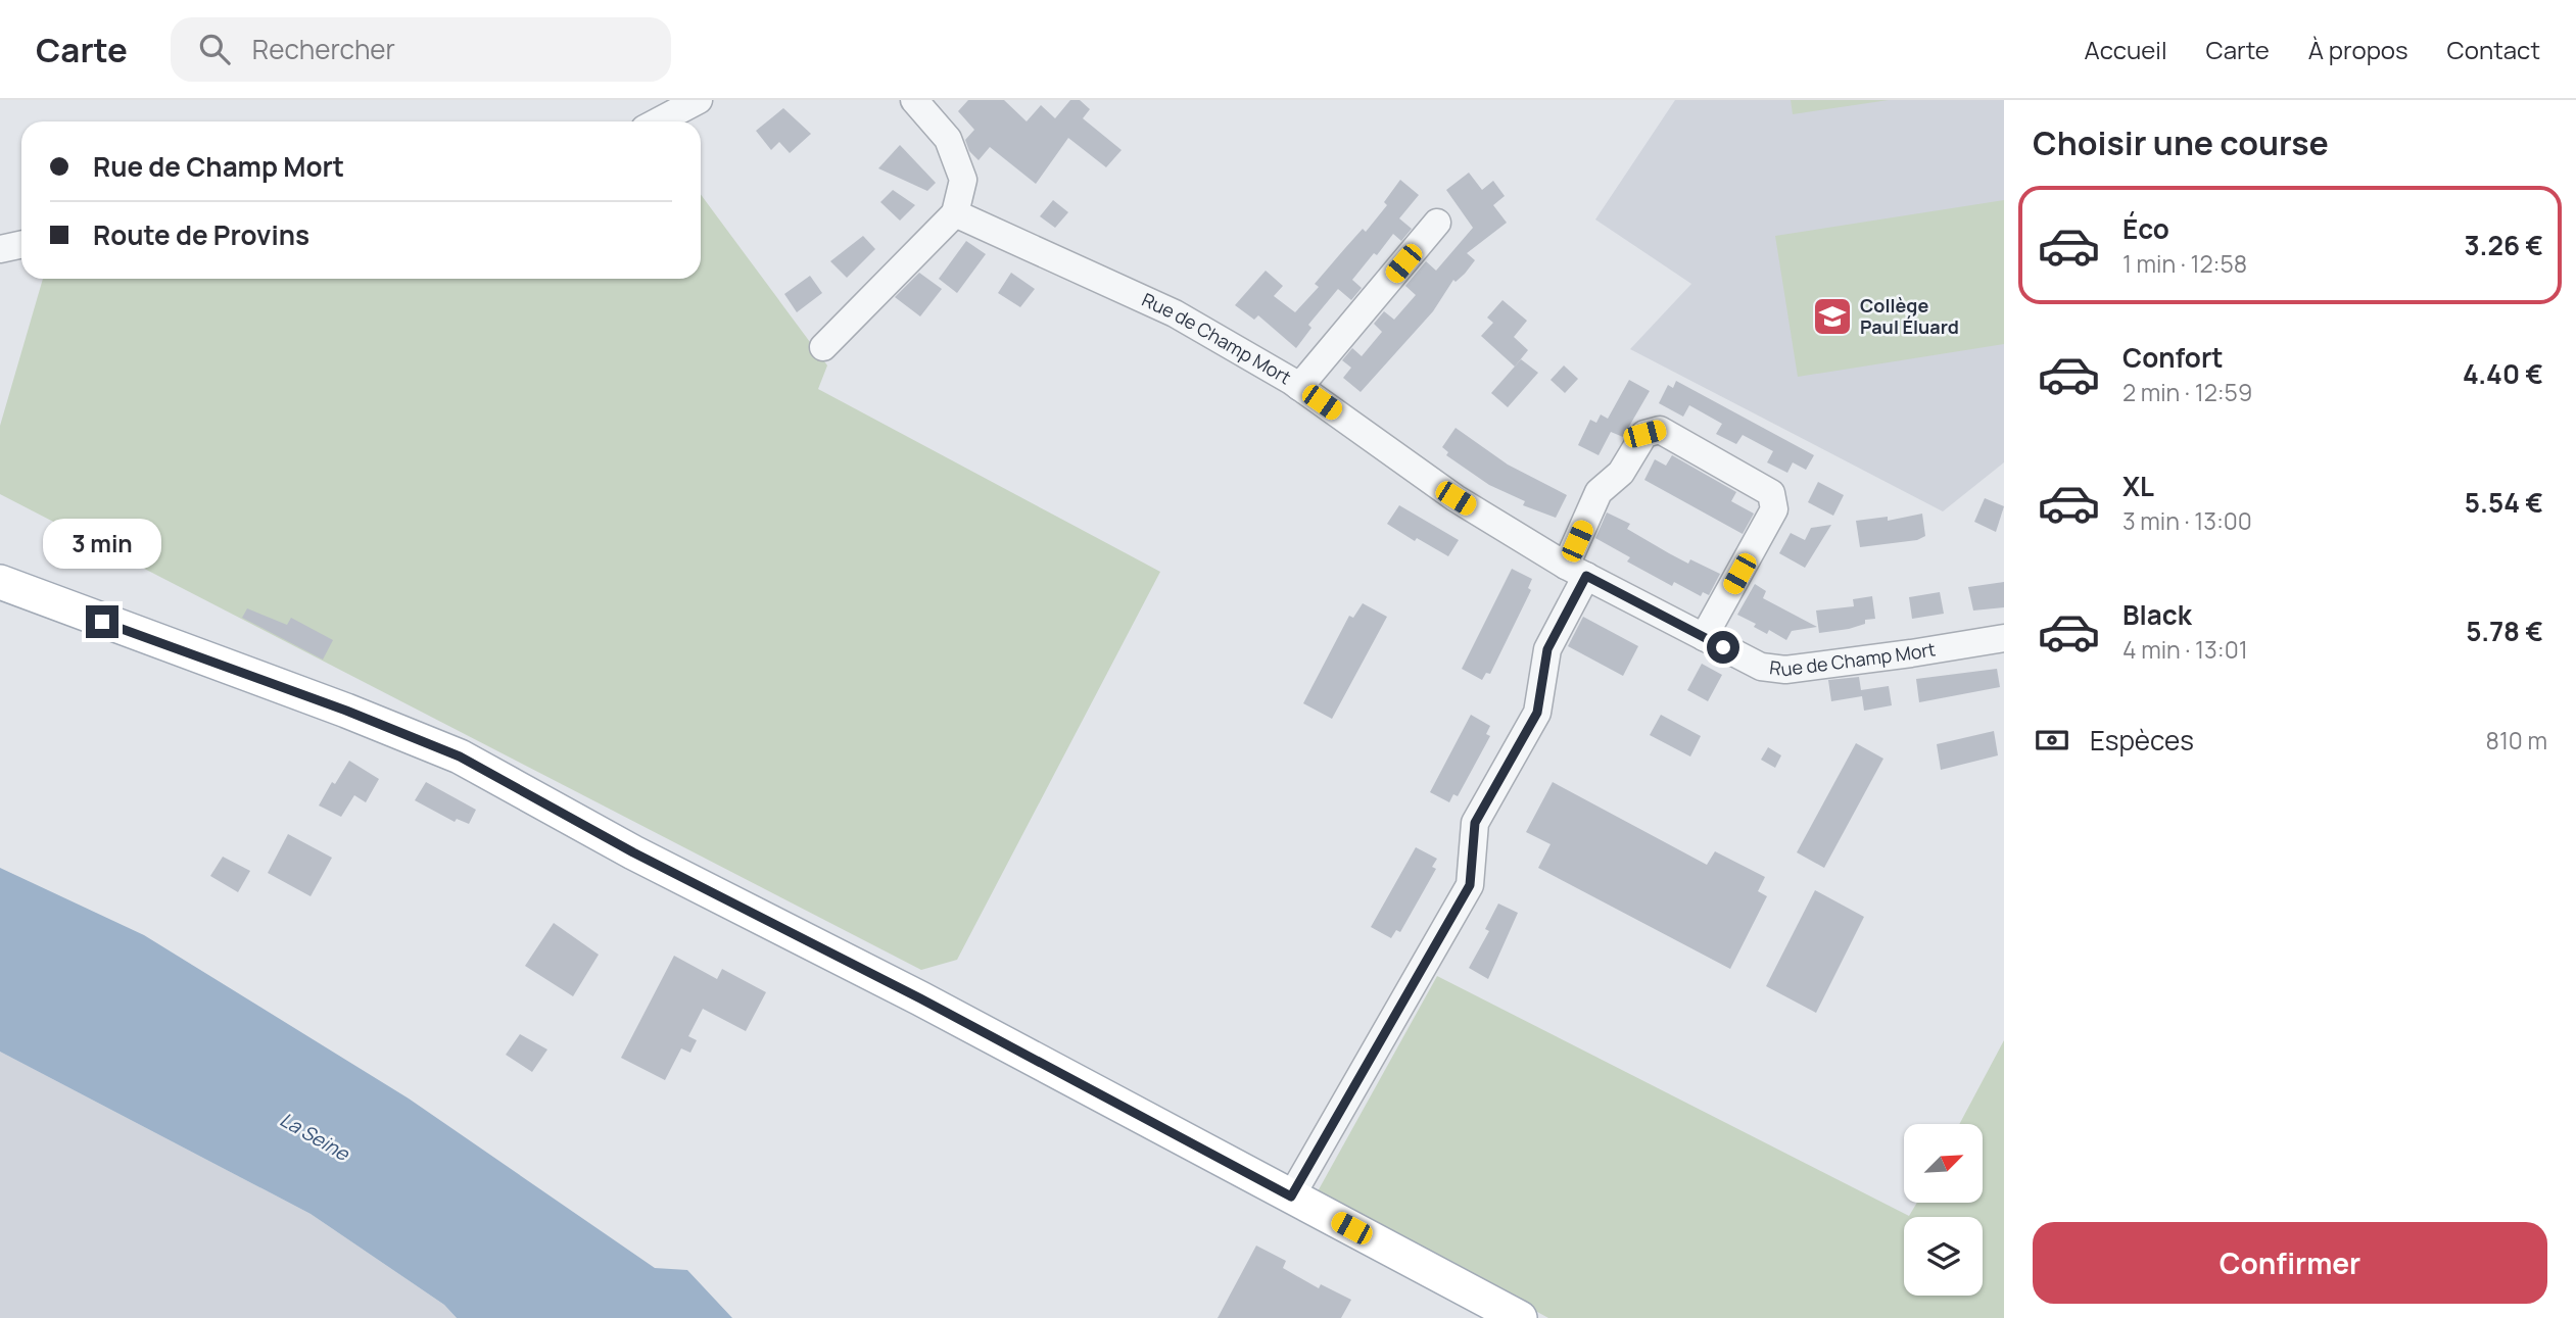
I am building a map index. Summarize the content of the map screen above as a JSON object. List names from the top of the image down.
{
  "streets": {
    "street": ["Rue de Champ Mort"]
  },
  "water": ["La Seine"],
  "places": {
    "school or university": ["Collège Paul Éluard"]
  },
  "north": "top right",
  "page": {
    "header": "Carte",
    "search": "Rechercher",
    "nav": [
      "Accueil",
      "Carte",
      "À propos",
      "Contact"
    ],
    "heading": "Choisir une course",
    "banner": ["Rue de Champ Mort", "Route de Provins"],
    "list": [
      {
        "name": "Éco",
        "note": "1 min · 12:58",
        "value": "3.26 €"
      },
      {
        "name": "Confort",
        "note": "2 min · 12:59",
        "value": "4.40 €"
      },
      {
        "name": "XL",
        "note": "3 min · 13:00",
        "value": "5.54 €"
      },
      {
        "name": "Black",
        "note": "4 min · 13:01",
        "value": "5.78 €"
      }
    ],
    "bubble": "3 min",
    "pay": ["Espèces", "810 m"],
    "buttons": "Confirmer"
  }
}
